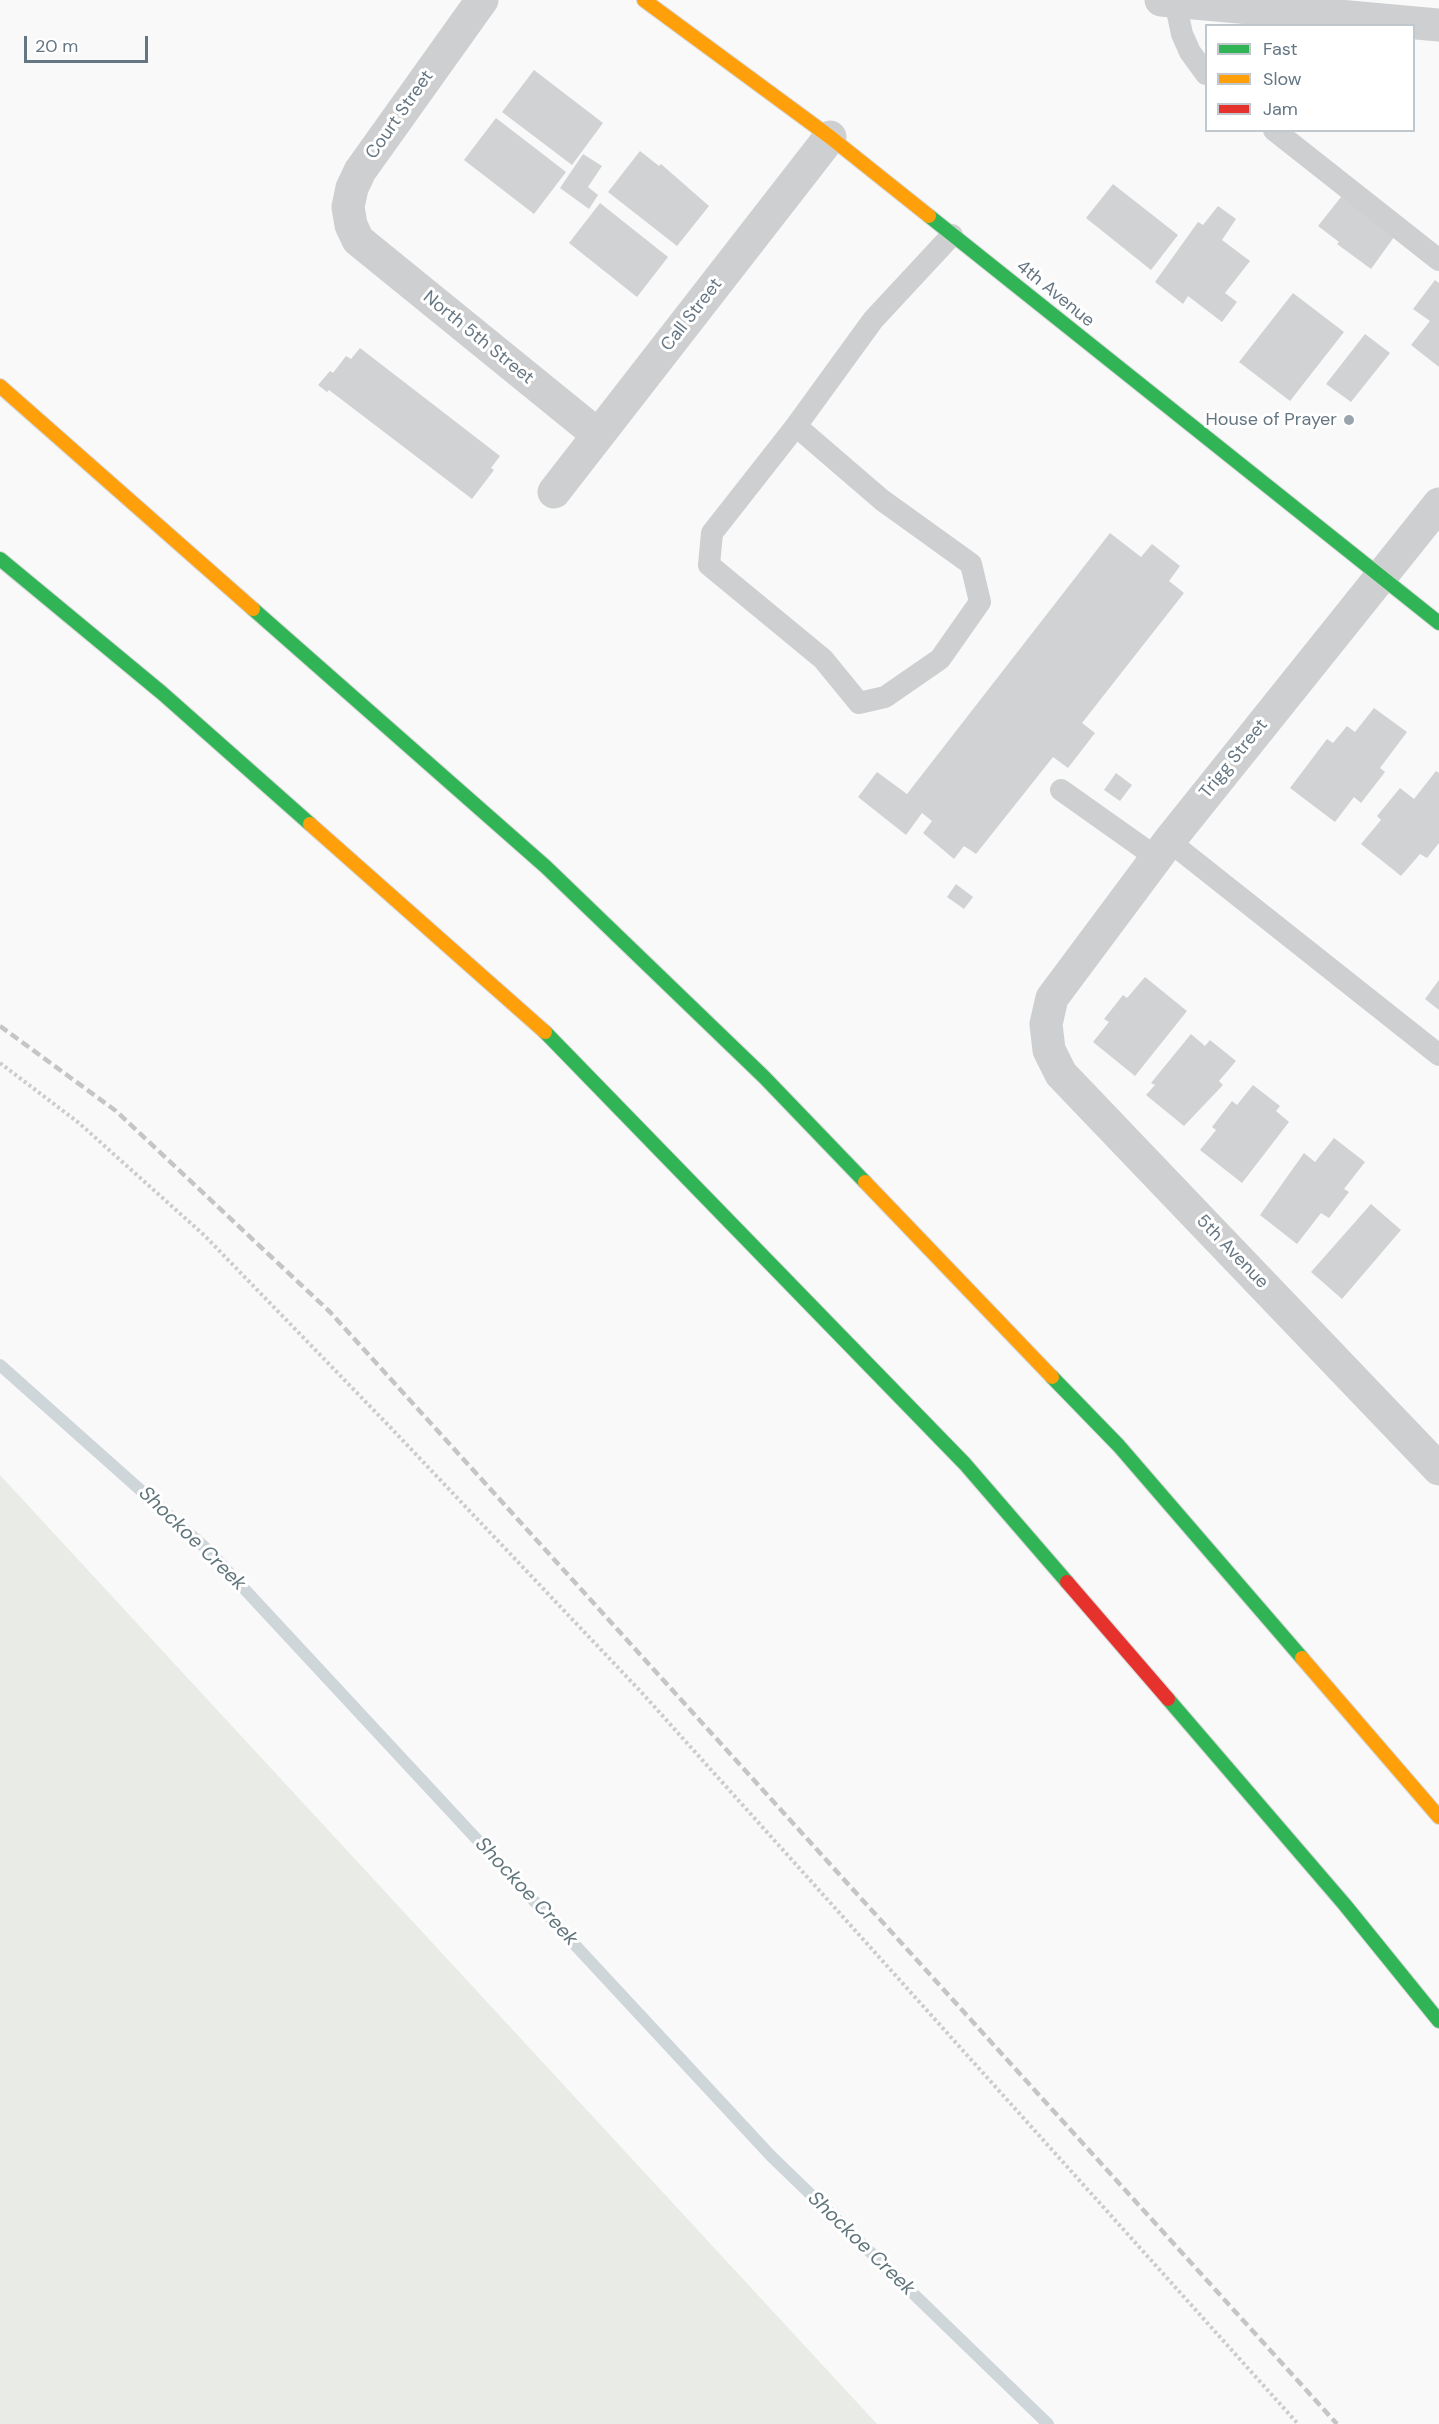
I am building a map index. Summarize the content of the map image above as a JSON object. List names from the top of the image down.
{
  "streets": {
    "main road": ["4th Avenue"],
    "street": [
      "Court Street",
      "Call Street",
      "North 5th Street",
      "Trigg Street",
      "5th Avenue"
    ]
  },
  "crossings": [
    ["Court Street", "North 5th Street"],
    ["4th Avenue", "Call Street"],
    ["4th Avenue", "Trigg Street"],
    ["Call Street", "North 5th Street"],
    ["Trigg Street", "5th Avenue"]
  ],
  "water": ["Shockoe Creek"],
  "places": ["House of Prayer"],
  "legend": ["Fast", "Slow", "Jam"],
  "scale_bar": "20 m"
}
